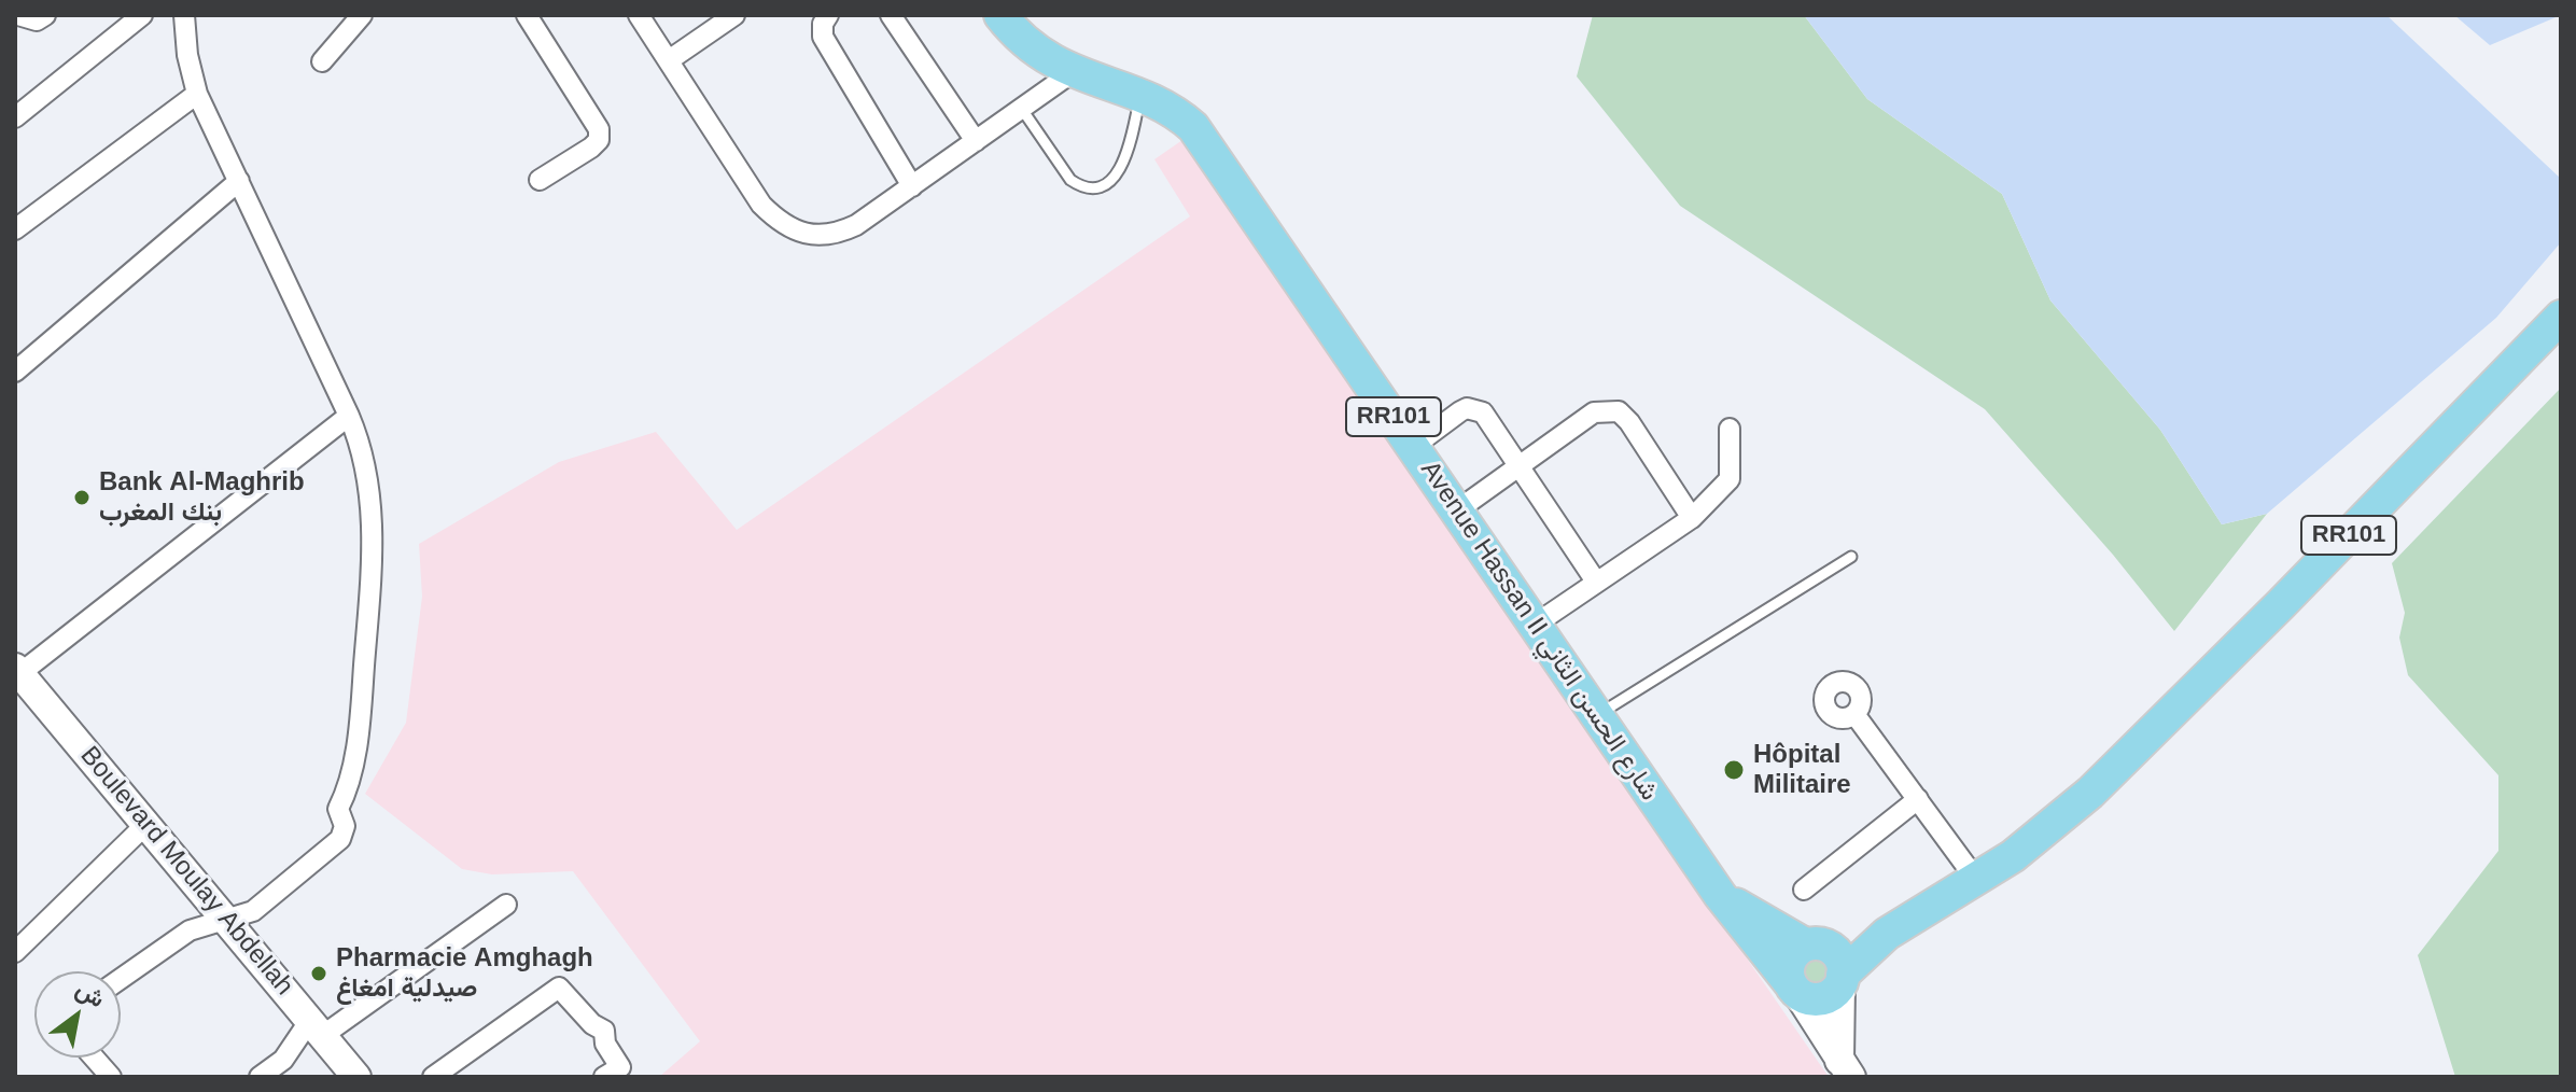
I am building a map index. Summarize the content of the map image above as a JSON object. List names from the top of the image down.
{
  "streets": {
    "main road": ["RR101", "Avenue Hassan II شارع الحسن الثاني", "Boulevard Moulay Abdellah"]
  },
  "crossings": [
    ["RR101", "Avenue Hassan II شارع الحسن الثاني"]
  ],
  "places": ["Bank Al-Maghrib بنك المغرب", "Hôpital Militaire", "Pharmacie Amghagh صيدلية امغاغ"],
  "north": "top right"
}
